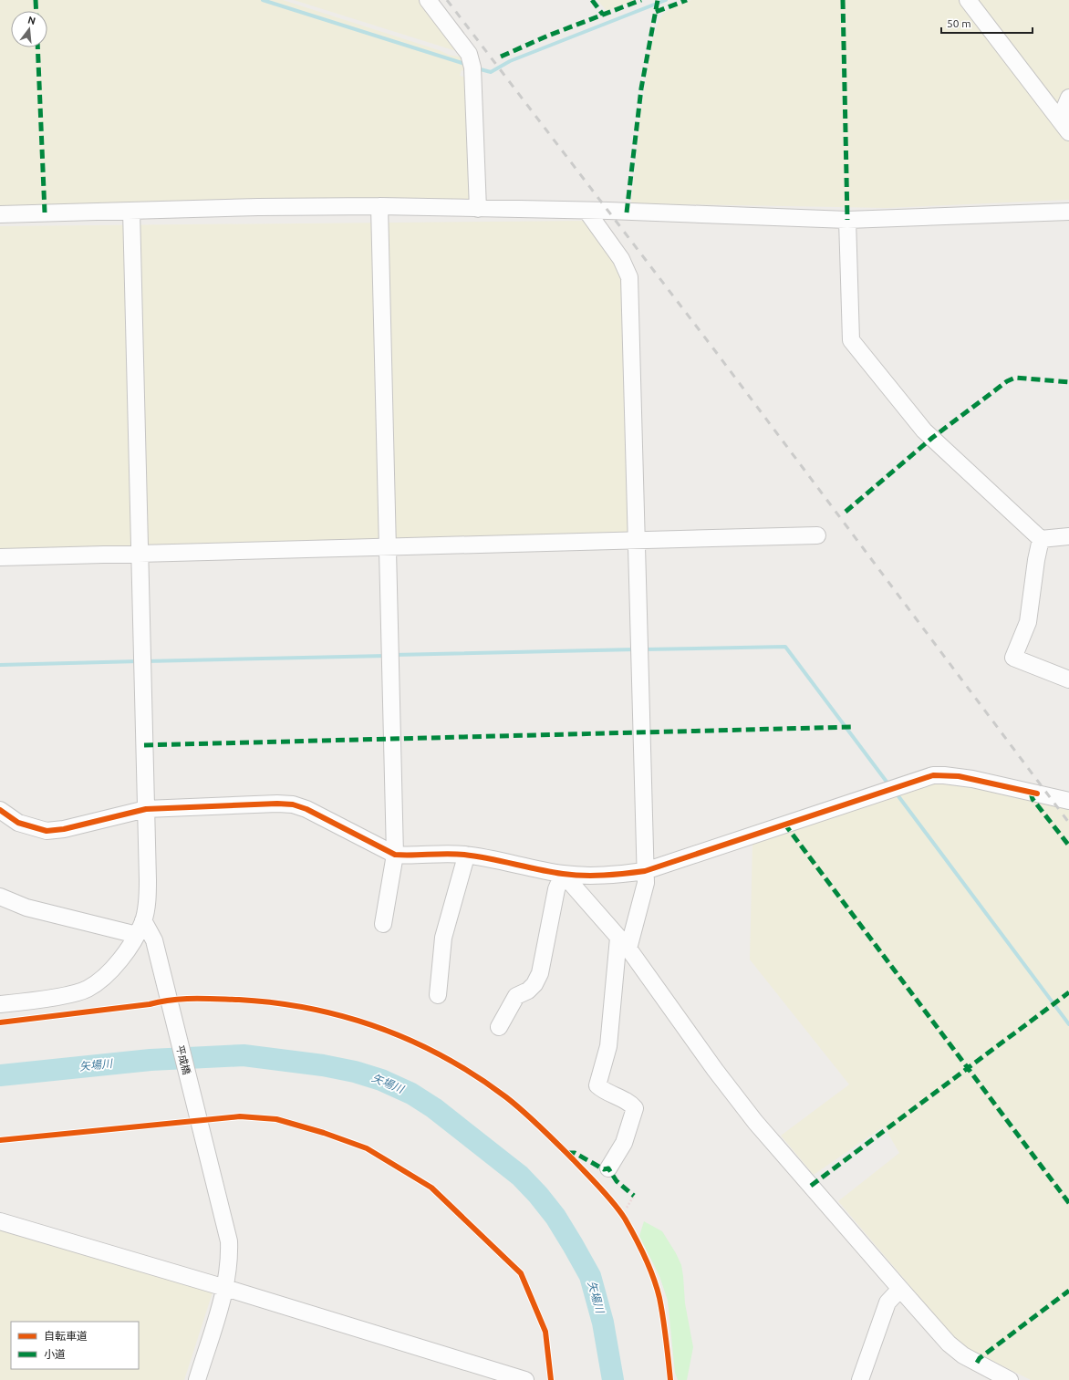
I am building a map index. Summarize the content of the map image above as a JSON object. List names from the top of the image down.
{
  "streets": {
    "street": ["平成橋"]
  },
  "water": ["矢場川"],
  "legend": ["自転車道", "小道"],
  "scale_bar": "50 m",
  "north": "top"
}
